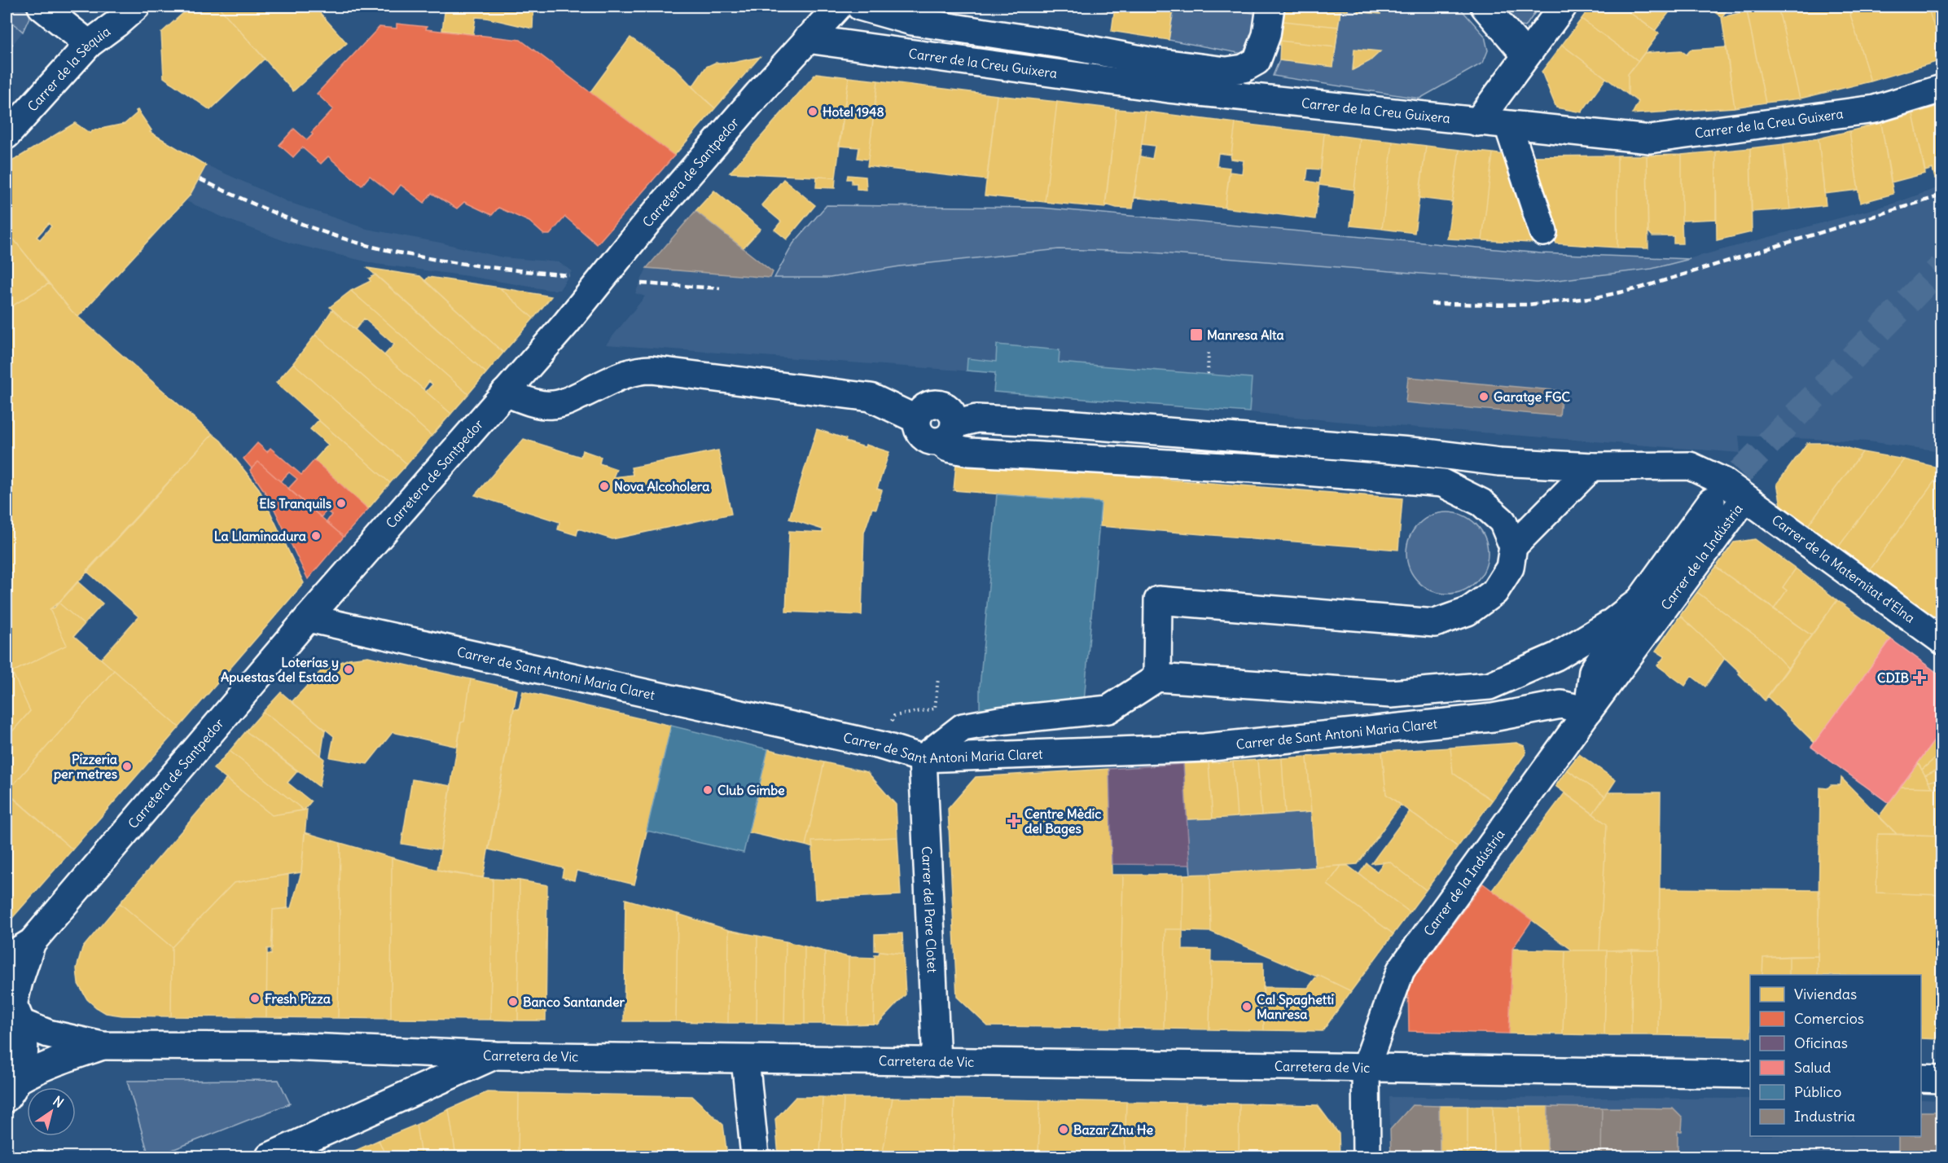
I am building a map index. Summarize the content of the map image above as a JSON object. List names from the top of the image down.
{
  "streets": {
    "street": [
      "Carrer de la Creu Guixera",
      "Carrer de la Sèquia",
      "Carretera de Santpedor",
      "Carrer de la Indústria",
      "Carrer de la Maternitat d'Elna",
      "Carrer de Sant Antoni Maria Claret",
      "Carrer del Pare Clotet",
      "Carretera de Vic"
    ]
  },
  "crossings": [
    ["Carrer de la Creu Guixera", "Carretera de Santpedor"],
    ["Carretera de Santpedor", "Carrer de Sant Antoni Maria Claret"],
    ["Carretera de Santpedor", "Carretera de Vic"],
    ["Carrer de la Indústria", "Carrer de la Maternitat d'Elna"],
    ["Carrer de la Indústria", "Carrer de Sant Antoni Maria Claret"],
    ["Carrer de la Indústria", "Carretera de Vic"],
    ["Carrer de Sant Antoni Maria Claret", "Carrer del Pare Clotet"],
    ["Carrer del Pare Clotet", "Carretera de Vic"]
  ],
  "places": {
    "other": [
      "Hotel 1948",
      "Garatge FGC",
      "Nova Alcoholera",
      "Els Tranquils",
      "La Llaminadura",
      "Loterías y Apuestas del Estado",
      "Pizzeria per metres",
      "Club Gimbe",
      "Fresh Pizza",
      "Banco Santander",
      "Cal Spaghetti Manresa",
      "Bazar Zhu He"
    ],
    "transit": ["Manresa Alta"],
    "health": ["CDIB", "Centre Mèdic del Bages"]
  },
  "legend": [
    "Viviendas",
    "Comercios",
    "Oficinas",
    "Salud",
    "Público",
    "Industria"
  ],
  "north": "top right"
}
